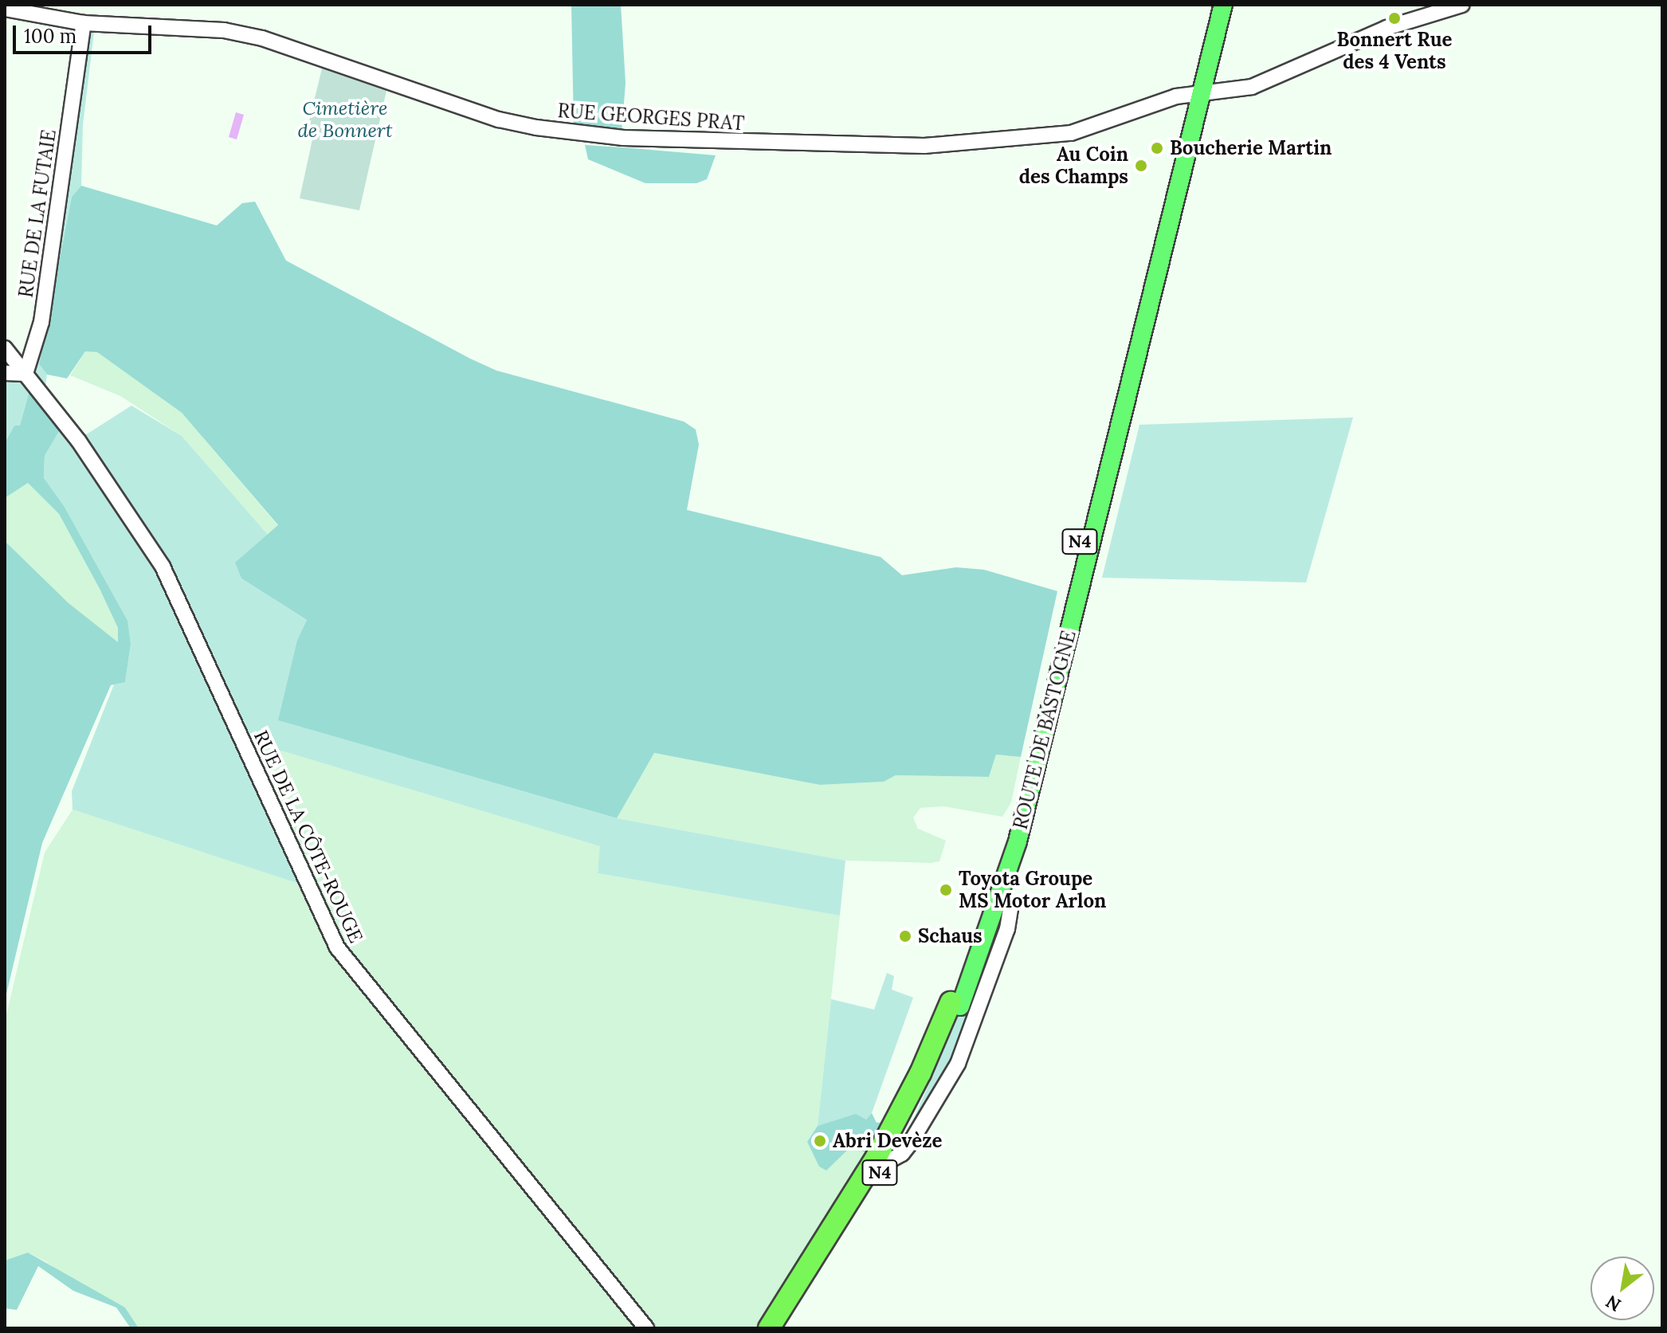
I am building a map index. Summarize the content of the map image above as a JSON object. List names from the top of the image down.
{
  "streets": {
    "highway": ["N4", "ROUTE DE BASTOGNE"],
    "street": ["RUE GEORGES PRAT", "RUE DE LA FUTAIE", "RUE DE LA CÔTE-ROUGE"]
  },
  "crossings": [
    ["RUE GEORGES PRAT", "RUE DE LA FUTAIE"],
    ["RUE GEORGES PRAT", "ROUTE DE BASTOGNE"],
    ["RUE DE LA FUTAIE", "RUE DE LA CÔTE-ROUGE"]
  ],
  "parks": ["Cimetière de Bonnert"],
  "places": [
    "Bonnert Rue des 4 Vents",
    "Boucherie Martin",
    "Au Coin des Champs",
    "Toyota Groupe MS Motor Arlon",
    "Schaus",
    "Abri Devèze"
  ],
  "scale_bar": "100 m",
  "north": "bottom left"
}
